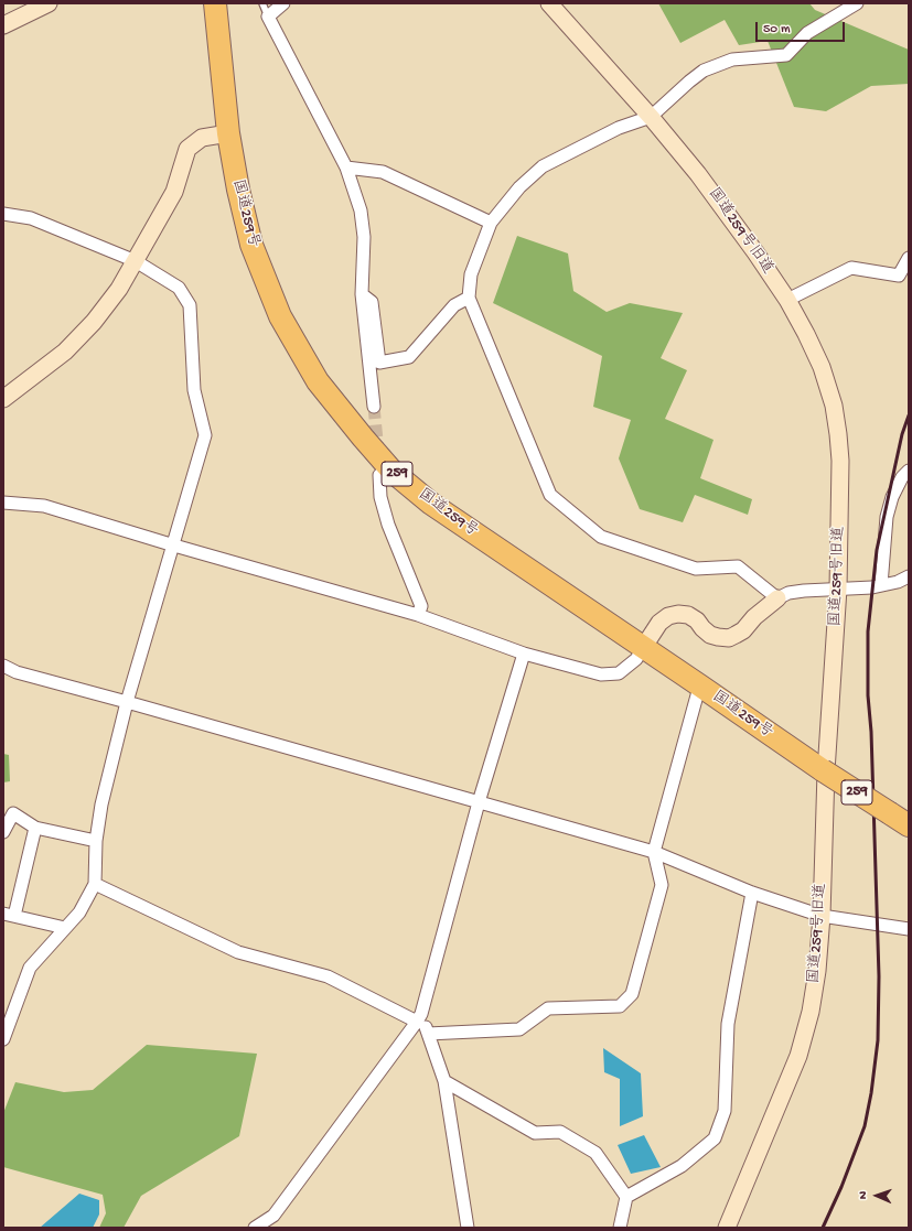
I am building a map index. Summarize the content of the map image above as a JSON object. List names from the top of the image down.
{
  "streets": {
    "highway": ["国道259号", "259"],
    "street": ["国道259号旧道"]
  },
  "scale_bar": "50 m",
  "north": "left"
}
